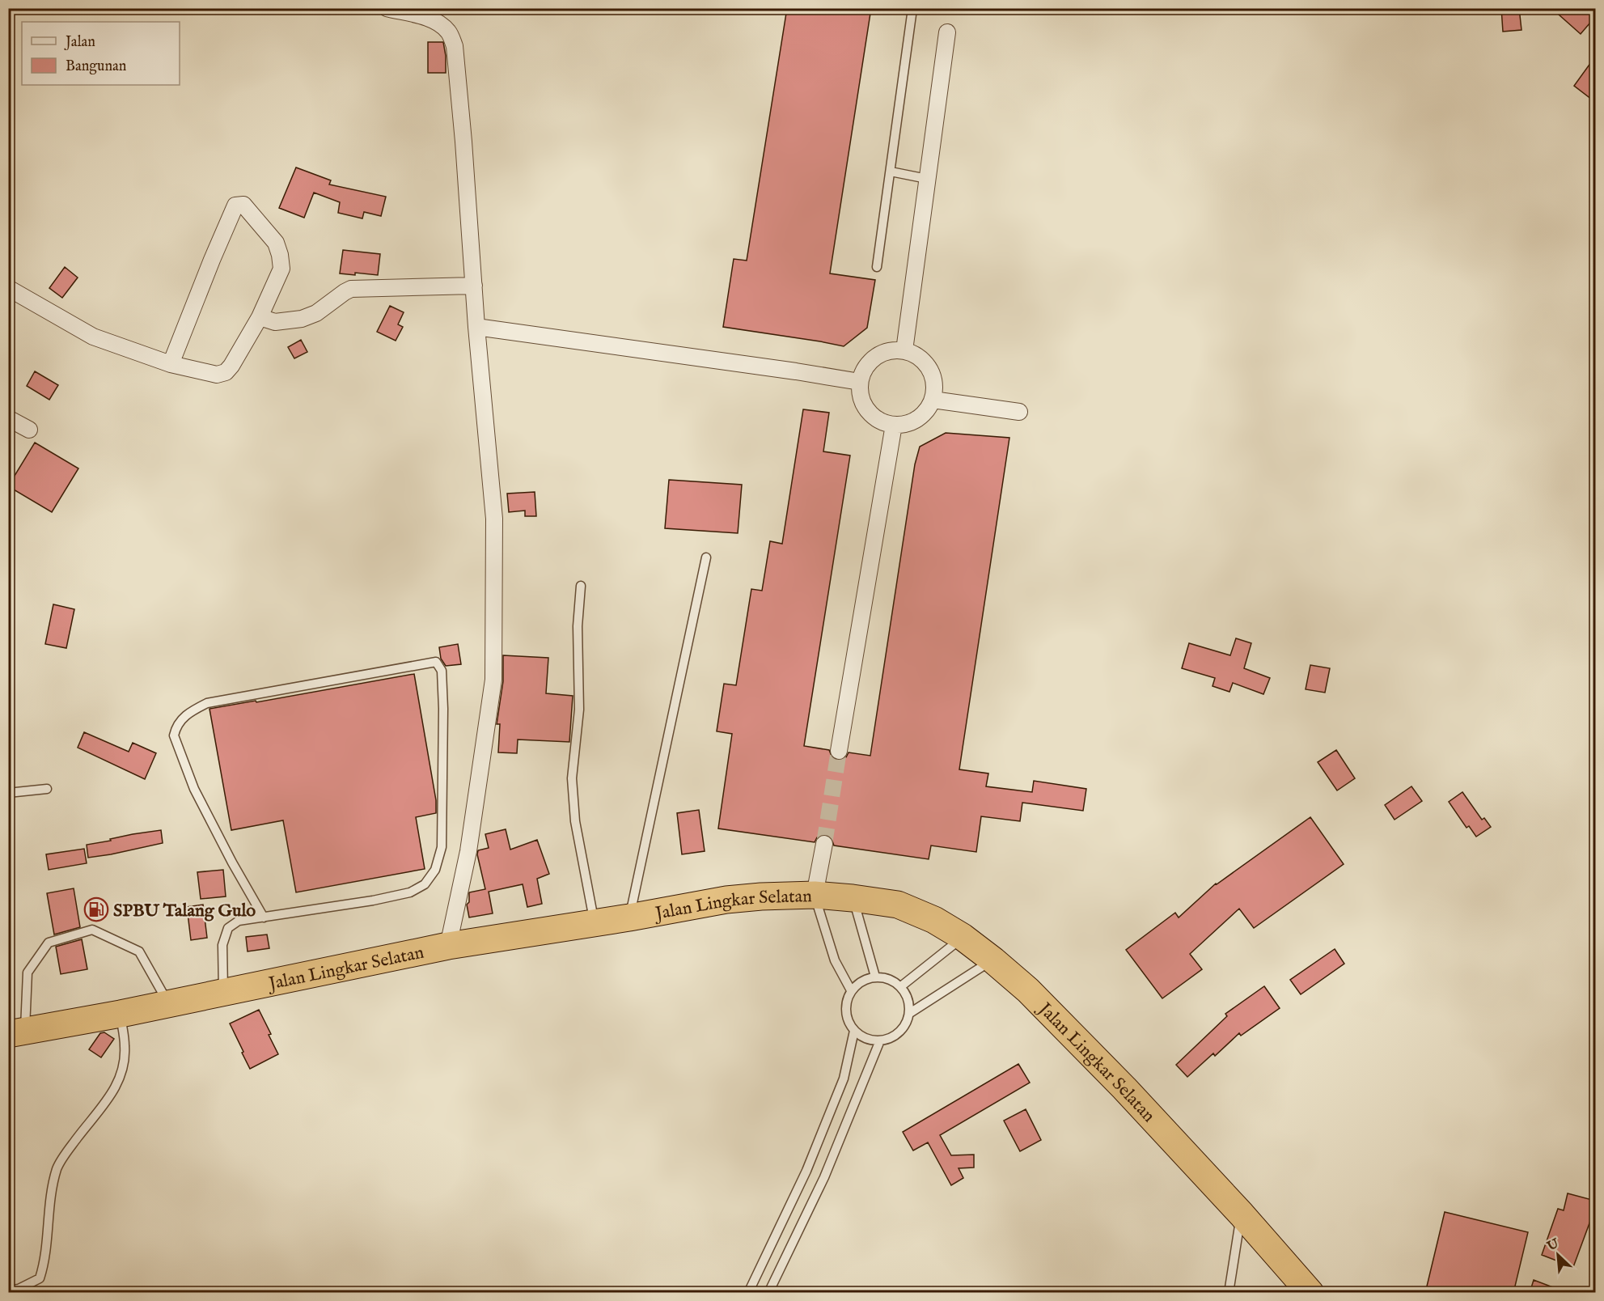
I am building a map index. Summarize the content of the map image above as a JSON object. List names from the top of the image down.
{
  "streets": {
    "highway": ["Jalan Lingkar Selatan"]
  },
  "places": {
    "fuel station": ["SPBU Talang Gulo"]
  },
  "legend": ["Jalan", "Bangunan"],
  "north": "top left"
}
